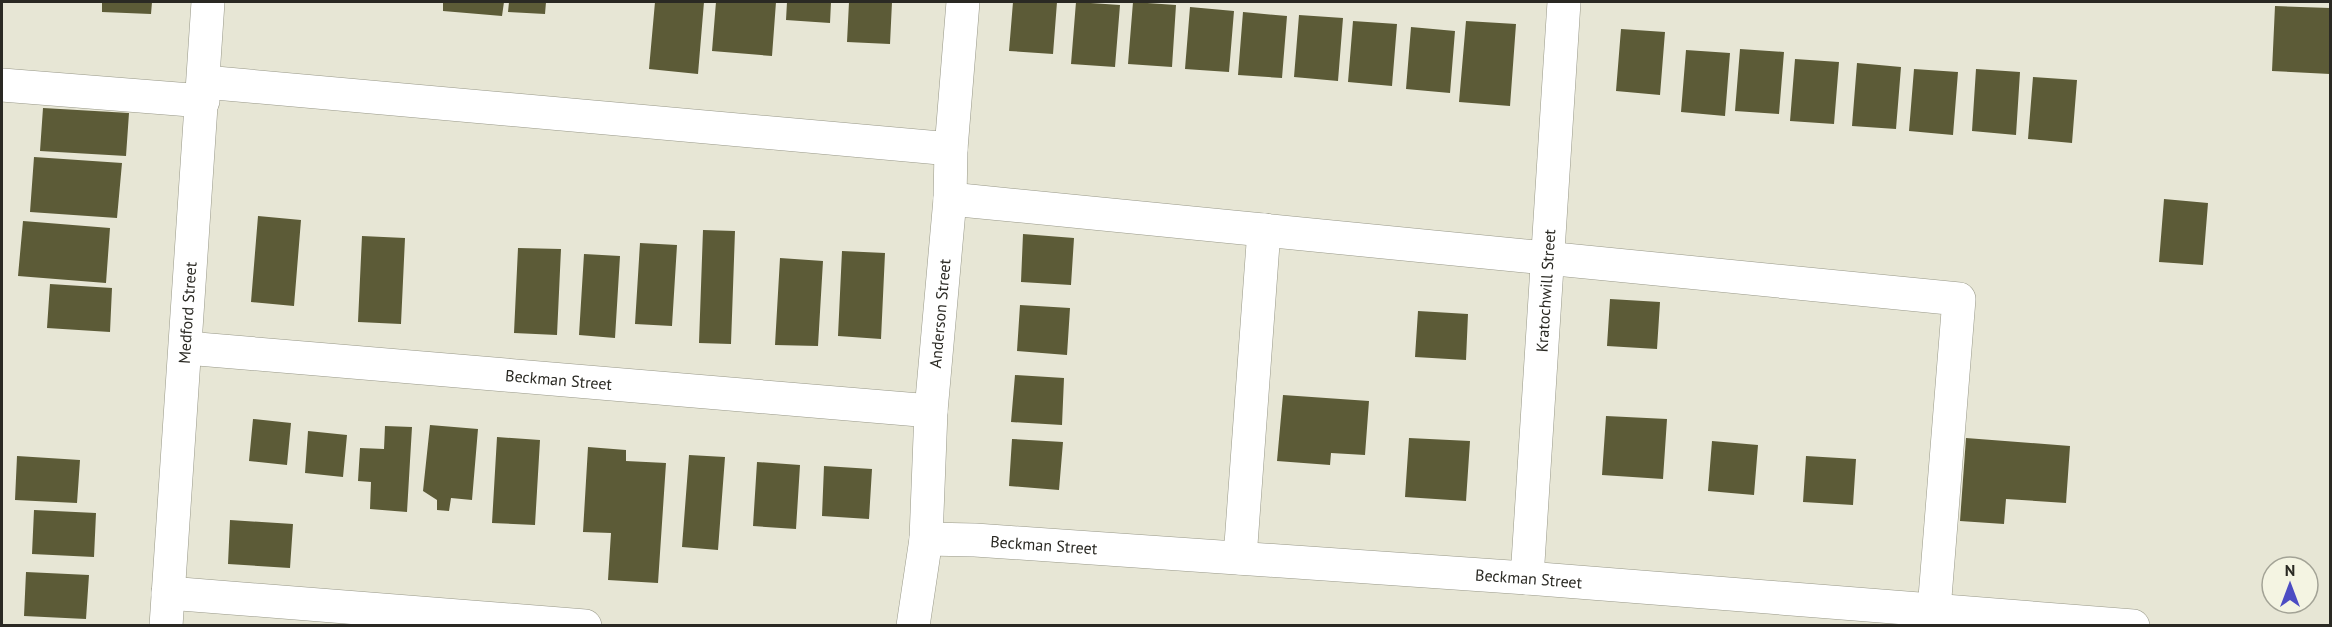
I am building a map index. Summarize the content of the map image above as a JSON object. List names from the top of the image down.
{
  "streets": {
    "street": [
      "Kratochwill Street",
      "Medford Street",
      "Anderson Street",
      "Beckman Street"
    ]
  },
  "crossings": [
    ["Kratochwill Street", "Beckman Street"],
    ["Medford Street", "Beckman Street"],
    ["Anderson Street", "Beckman Street"]
  ],
  "north": "top"
}
